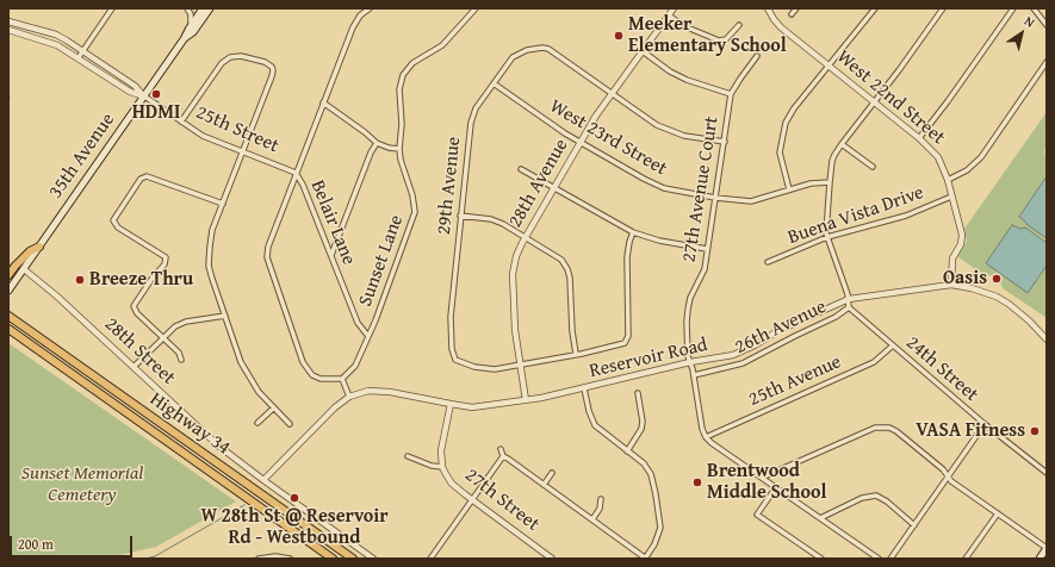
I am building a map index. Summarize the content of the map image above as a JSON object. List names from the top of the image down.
{
  "streets": {
    "highway": ["Highway 34"],
    "main road": ["35th Avenue"],
    "street": [
      "West 22nd Street",
      "25th Street",
      "West 23rd Street",
      "28th Avenue",
      "29th Avenue",
      "27th Avenue Court",
      "Buena Vista Drive",
      "Belair Lane",
      "Sunset Lane",
      "26th Avenue",
      "28th Street",
      "Reservoir Road",
      "24th Street",
      "25th Avenue",
      "27th Street"
    ]
  },
  "crossings": [
    ["West 22nd Street", "Buena Vista Drive"],
    ["West 22nd Street", "Reservoir Road"],
    ["25th Street", "35th Avenue"],
    ["25th Street", "Belair Lane"],
    ["West 23rd Street", "28th Avenue"],
    ["West 23rd Street", "29th Avenue"],
    ["West 23rd Street", "27th Avenue Court"],
    ["35th Avenue", "28th Street"],
    ["28th Avenue", "29th Avenue"],
    ["28th Avenue", "Reservoir Road"],
    ["27th Avenue Court", "26th Avenue"],
    ["27th Avenue Court", "Reservoir Road"],
    ["27th Avenue Court", "25th Avenue"],
    ["Belair Lane", "Sunset Lane"],
    ["26th Avenue", "24th Street"],
    ["28th Street", "Reservoir Road"],
    ["Reservoir Road", "27th Street"],
    ["24th Street", "25th Avenue"]
  ],
  "parks": ["Sunset Memorial Cemetery"],
  "places": [
    "Meeker Elementary School",
    "HDMI",
    "Oasis",
    "Breeze Thru",
    "VASA Fitness",
    "Brentwood Middle School",
    "W 28th St @ Reservoir Rd - Westbound"
  ],
  "scale_bar": "200 m",
  "north": "top right"
}
